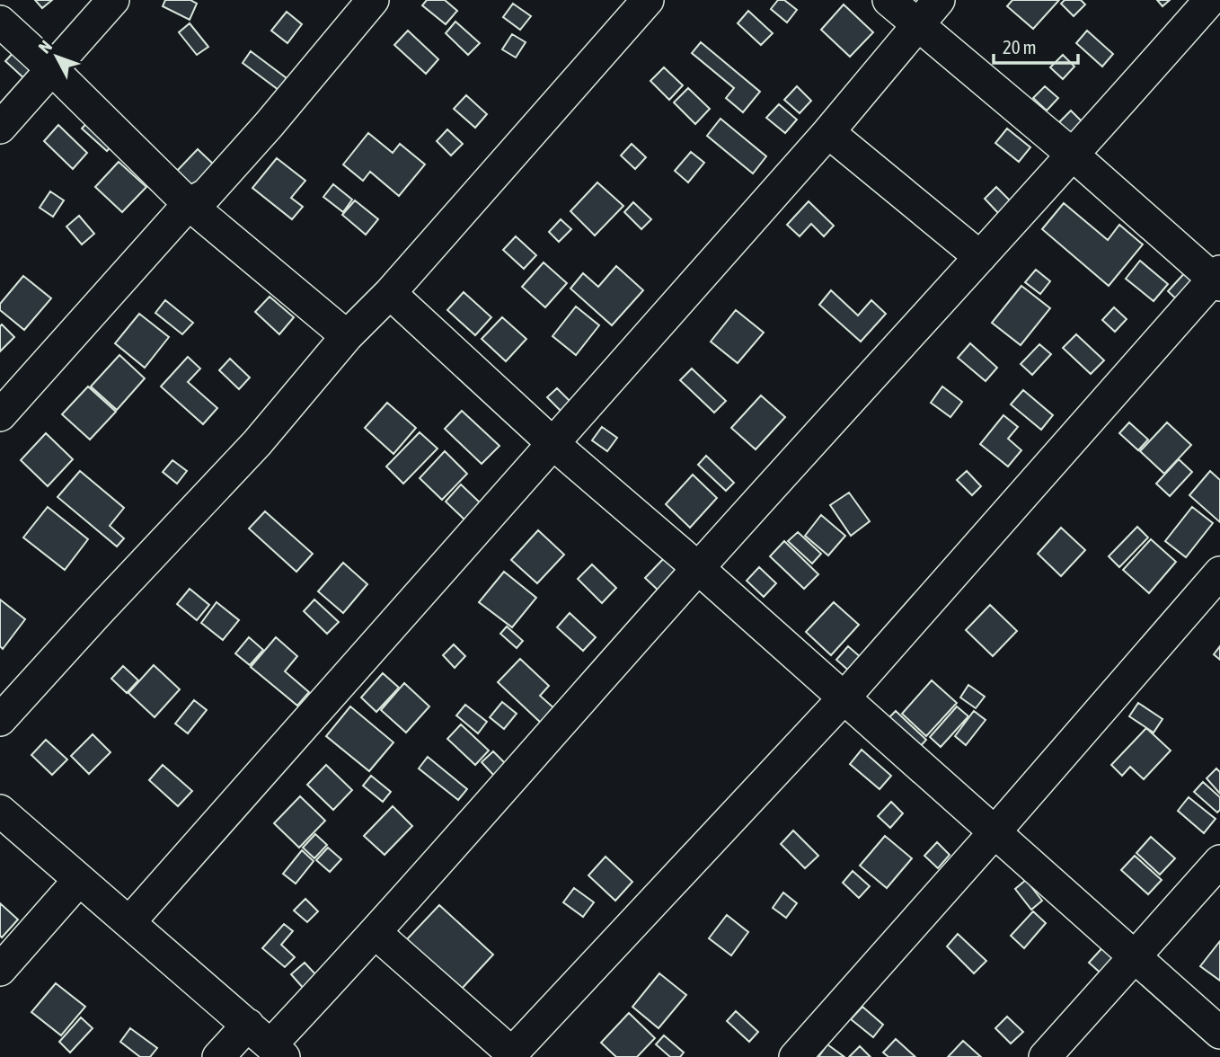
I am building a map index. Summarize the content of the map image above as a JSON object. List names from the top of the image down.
{
  "scale_bar": "20 m",
  "north": "top left"
}
